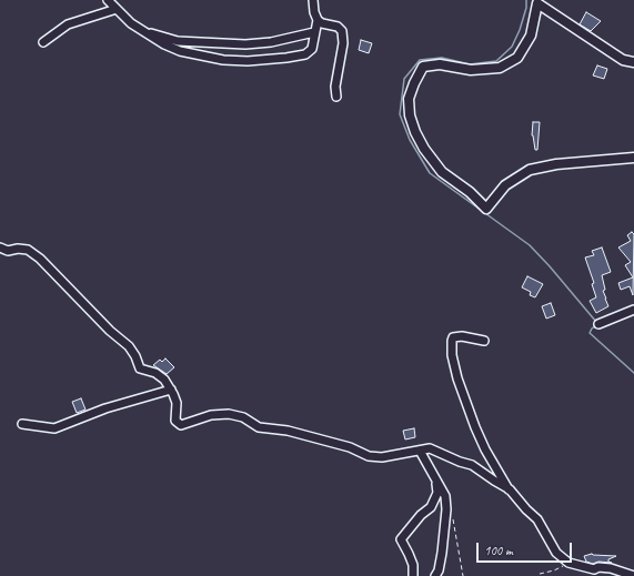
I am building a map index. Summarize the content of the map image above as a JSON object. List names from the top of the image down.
{
  "scale_bar": "100 m"
}
